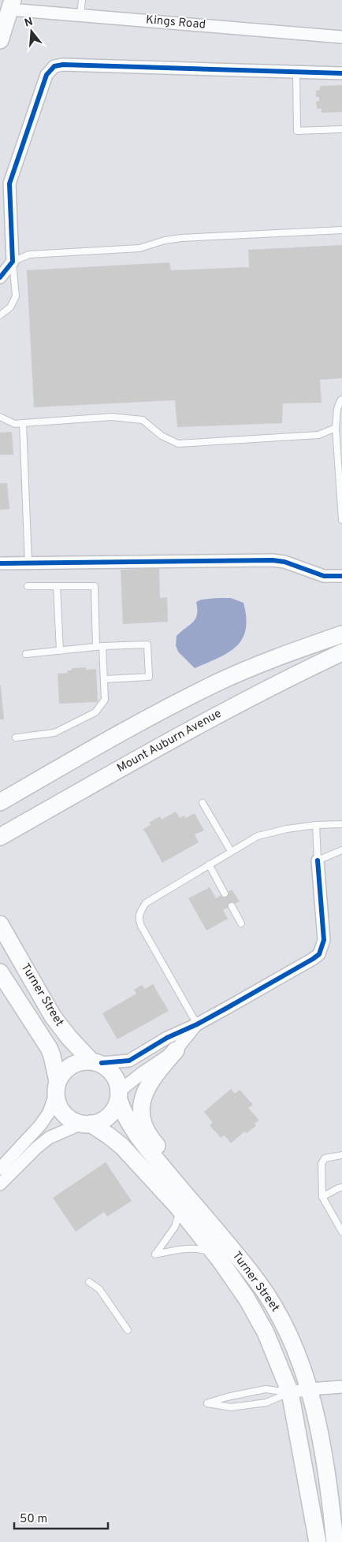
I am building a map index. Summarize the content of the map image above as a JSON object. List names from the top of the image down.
{
  "streets": {
    "main road": ["Mount Auburn Avenue", "Turner Street"],
    "street": ["Kings Road"]
  },
  "scale_bar": "50 m",
  "north": "top"
}
